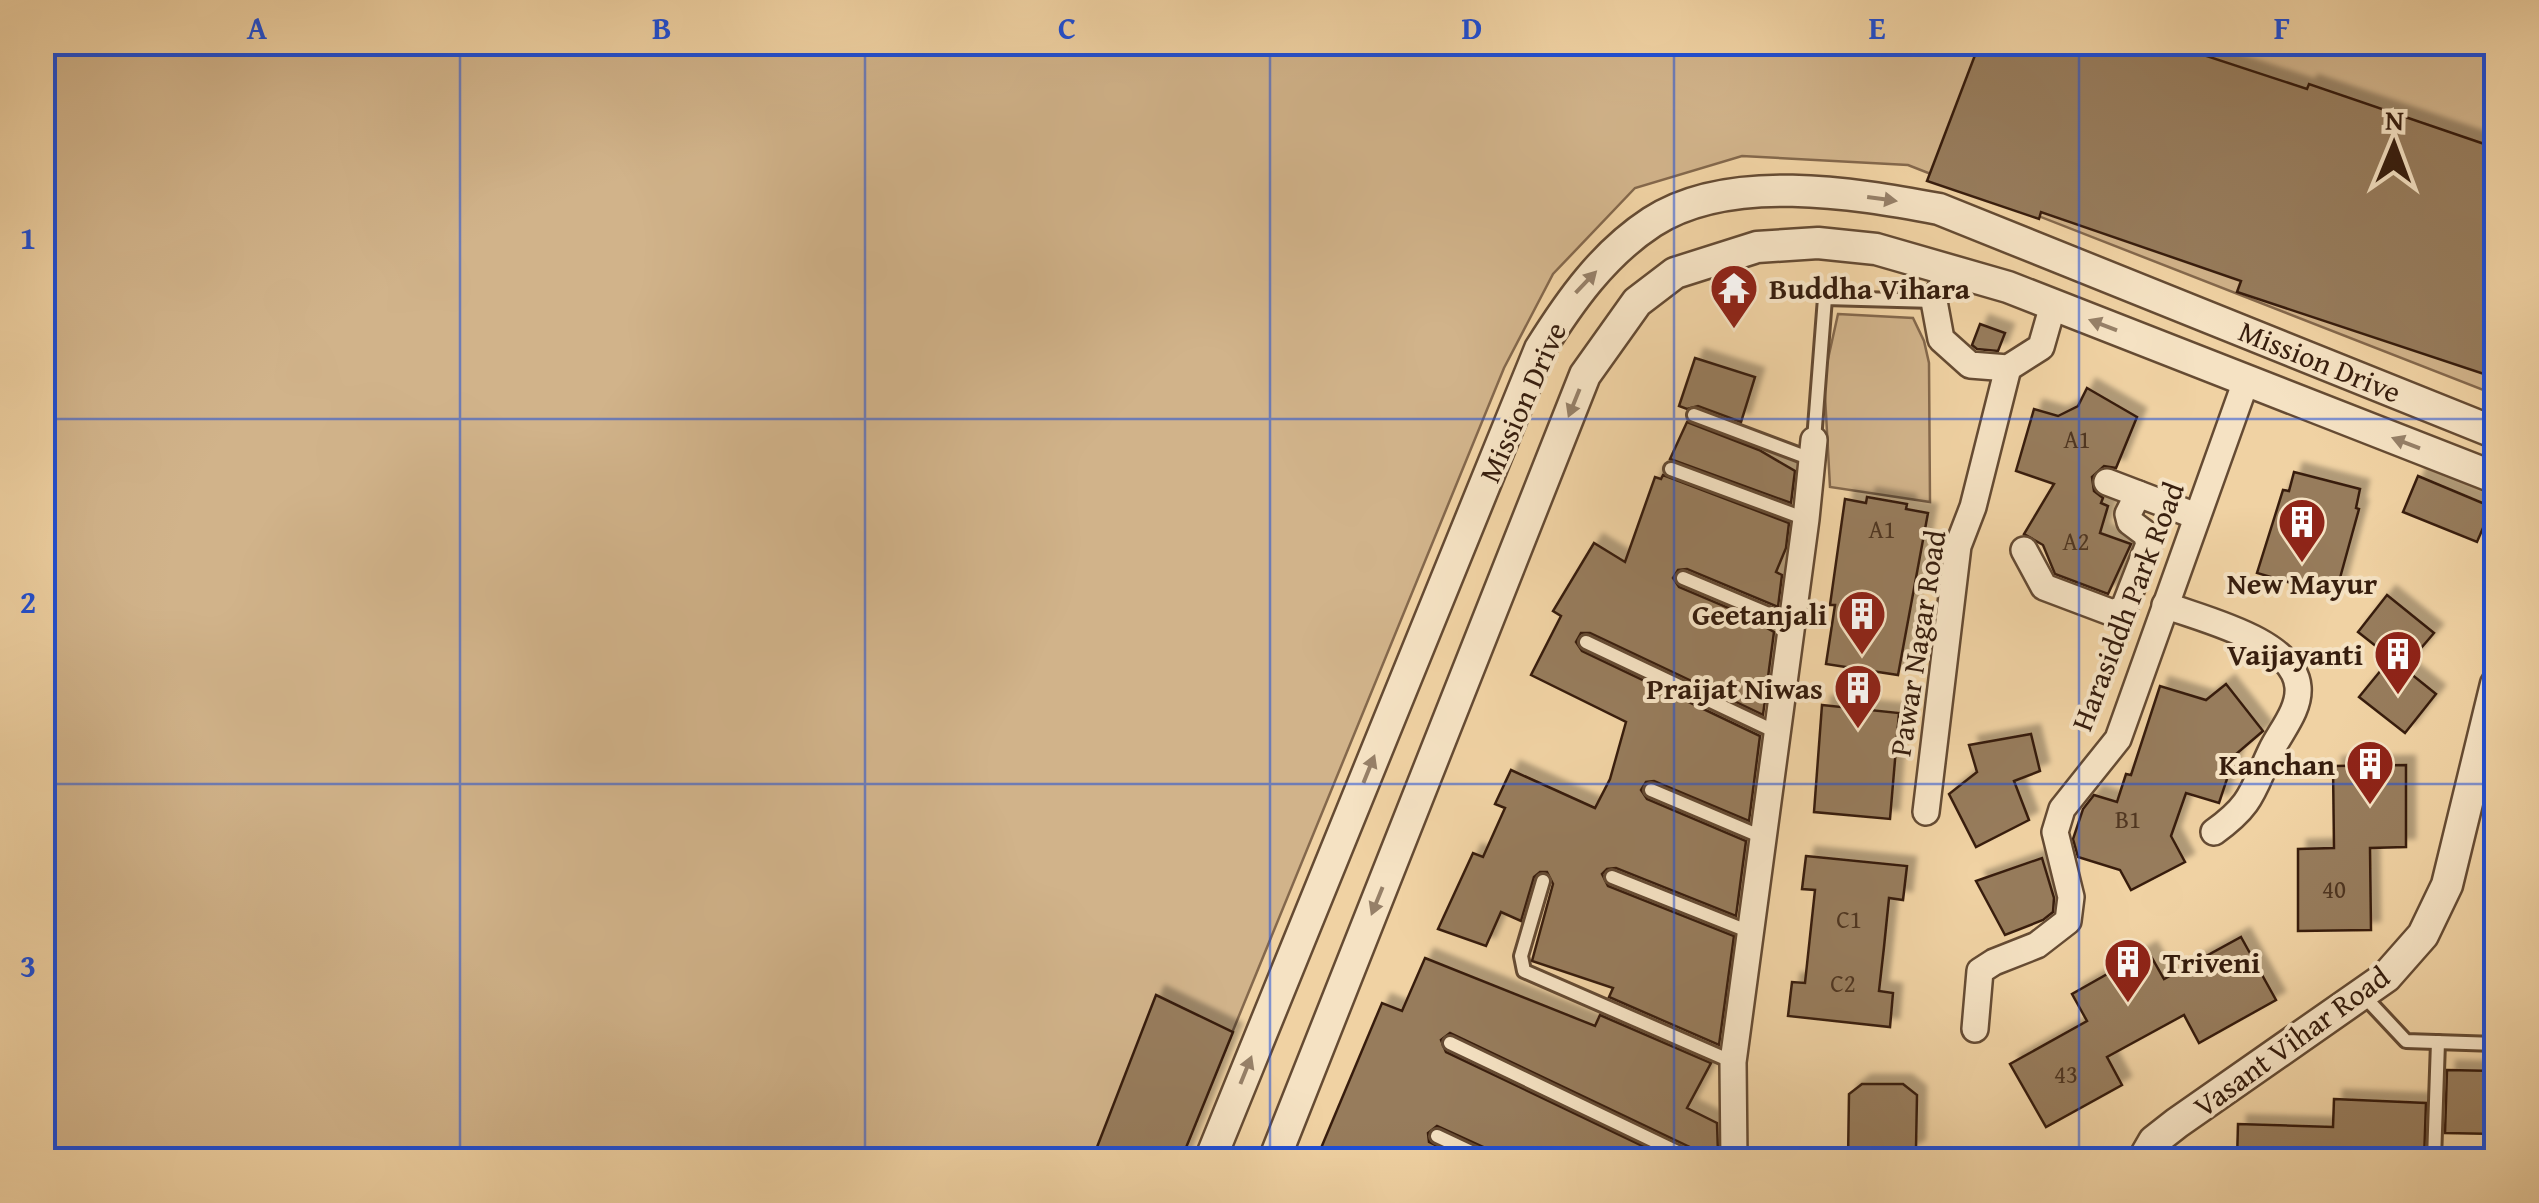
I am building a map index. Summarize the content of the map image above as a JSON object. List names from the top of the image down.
{
  "streets": {
    "street": [
      "Mission Drive",
      "Harasiddh Park Road",
      "Pawar Nagar Road",
      "Vasant Vihar Road"
    ]
  },
  "crossings": [
    ["Mission Drive", "Harasiddh Park Road"]
  ],
  "places": {
    "temple": ["Buddha Vihara"],
    "building": [
      "New Mayur",
      "Geetanjali",
      "Vaijayanti",
      "Praijat Niwas",
      "Kanchan",
      "Triveni"
    ]
  },
  "house_numbers": [
    "A1",
    "A1",
    "A2",
    "B1",
    "40",
    "C1",
    "C2",
    "43"
  ],
  "north": "top",
  "grid": {
    "columns": [
      "A",
      "B",
      "C",
      "D",
      "E",
      "F"
    ],
    "rows": ["1", "2", "3"]
  }
}
